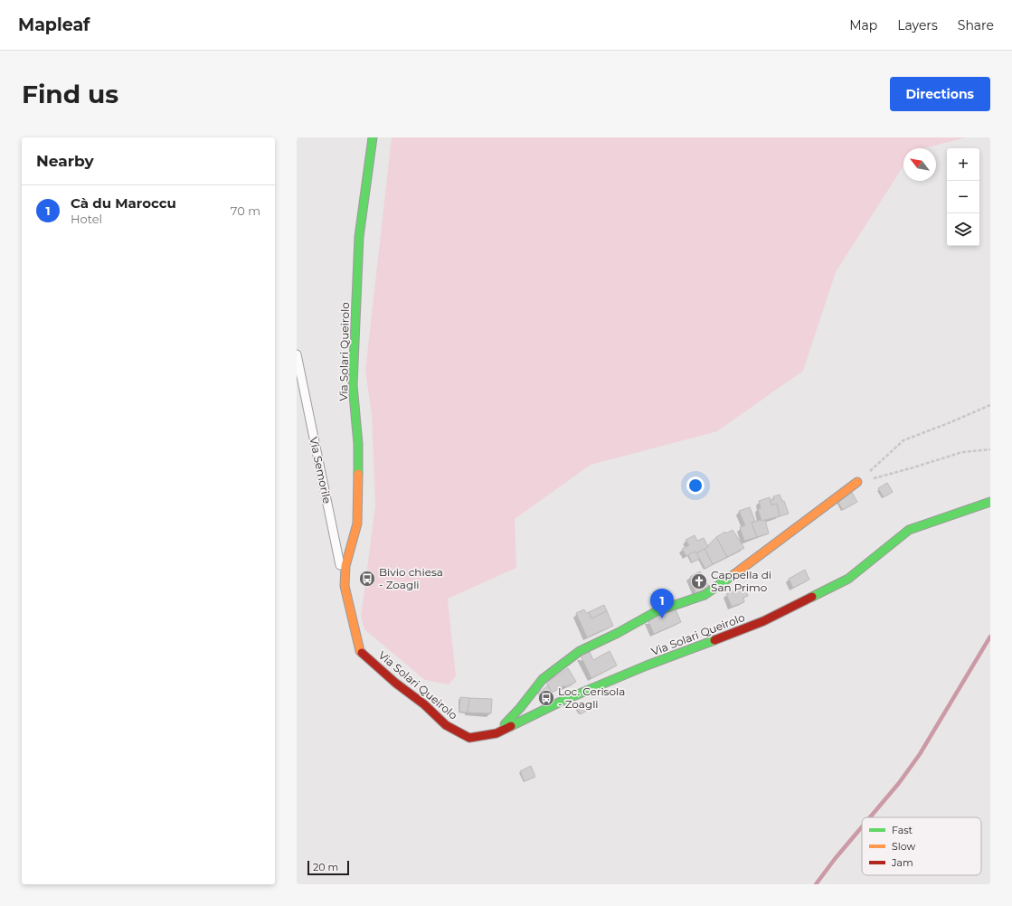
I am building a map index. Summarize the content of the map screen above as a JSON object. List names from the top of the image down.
{
  "streets": {
    "street": ["Via Solari Queirolo"],
    "lane": ["Via Semorile"]
  },
  "crossings": [
    ["Via Solari Queirolo", "Via Semorile"]
  ],
  "places": {
    "bus stop": ["Bivio chiesa - Zoagli", "Loc. Cerisola - Zoagli"],
    "church": ["Cappella di San Primo"]
  },
  "legend": ["Fast", "Slow", "Jam"],
  "scale_bar": "20 m",
  "north": "top left",
  "page": {
    "header": "Mapleaf",
    "nav": ["Map", "Layers", "Share"],
    "buttons": "Directions",
    "title": "Find us",
    "heading": "Nearby",
    "map_buttons": ["+", "−"],
    "list": [
      {
        "mark": "1",
        "name": "Cà du Maroccu",
        "note": "Hotel",
        "value": "70 m"
      }
    ],
    "pins": "1",
    "scale": "20 m"
  }
}
